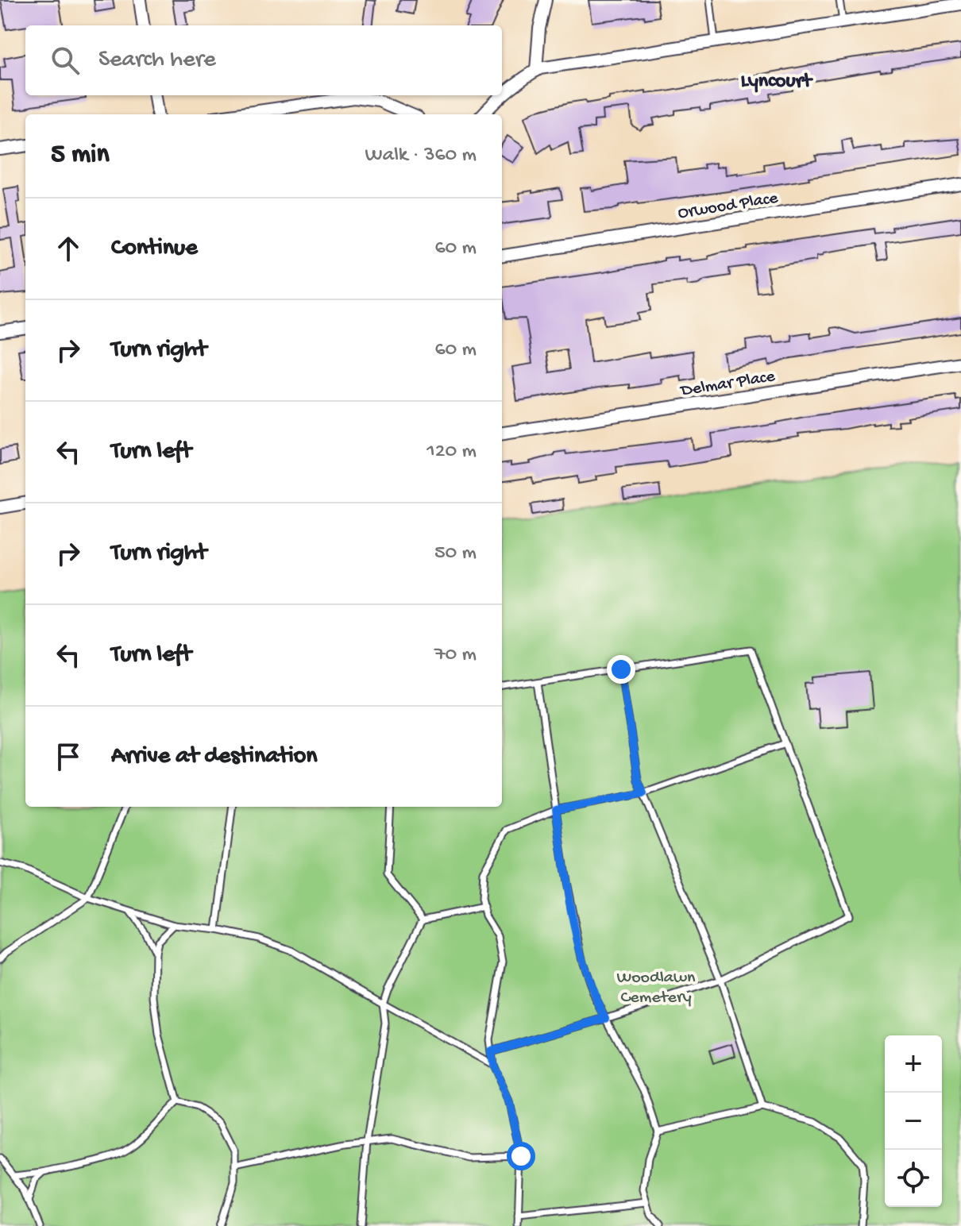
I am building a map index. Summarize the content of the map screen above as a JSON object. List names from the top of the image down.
{
  "streets": {
    "street": ["Orwood Place", "Delmar Place"]
  },
  "districts": ["Lyncourt"],
  "parks": ["Woodlawn Cemetery"],
  "page": {
    "search": "Search here",
    "heading": ["5 min", "Walk · 360 m"],
    "list": [
      ["Continue", "60 m"],
      ["Turn right", "60 m"],
      ["Turn left", "120 m"],
      ["Turn right", "50 m"],
      ["Turn left", "70 m"],
      "Arrive at destination"
    ],
    "map_buttons": ["+", "−"]
  }
}
